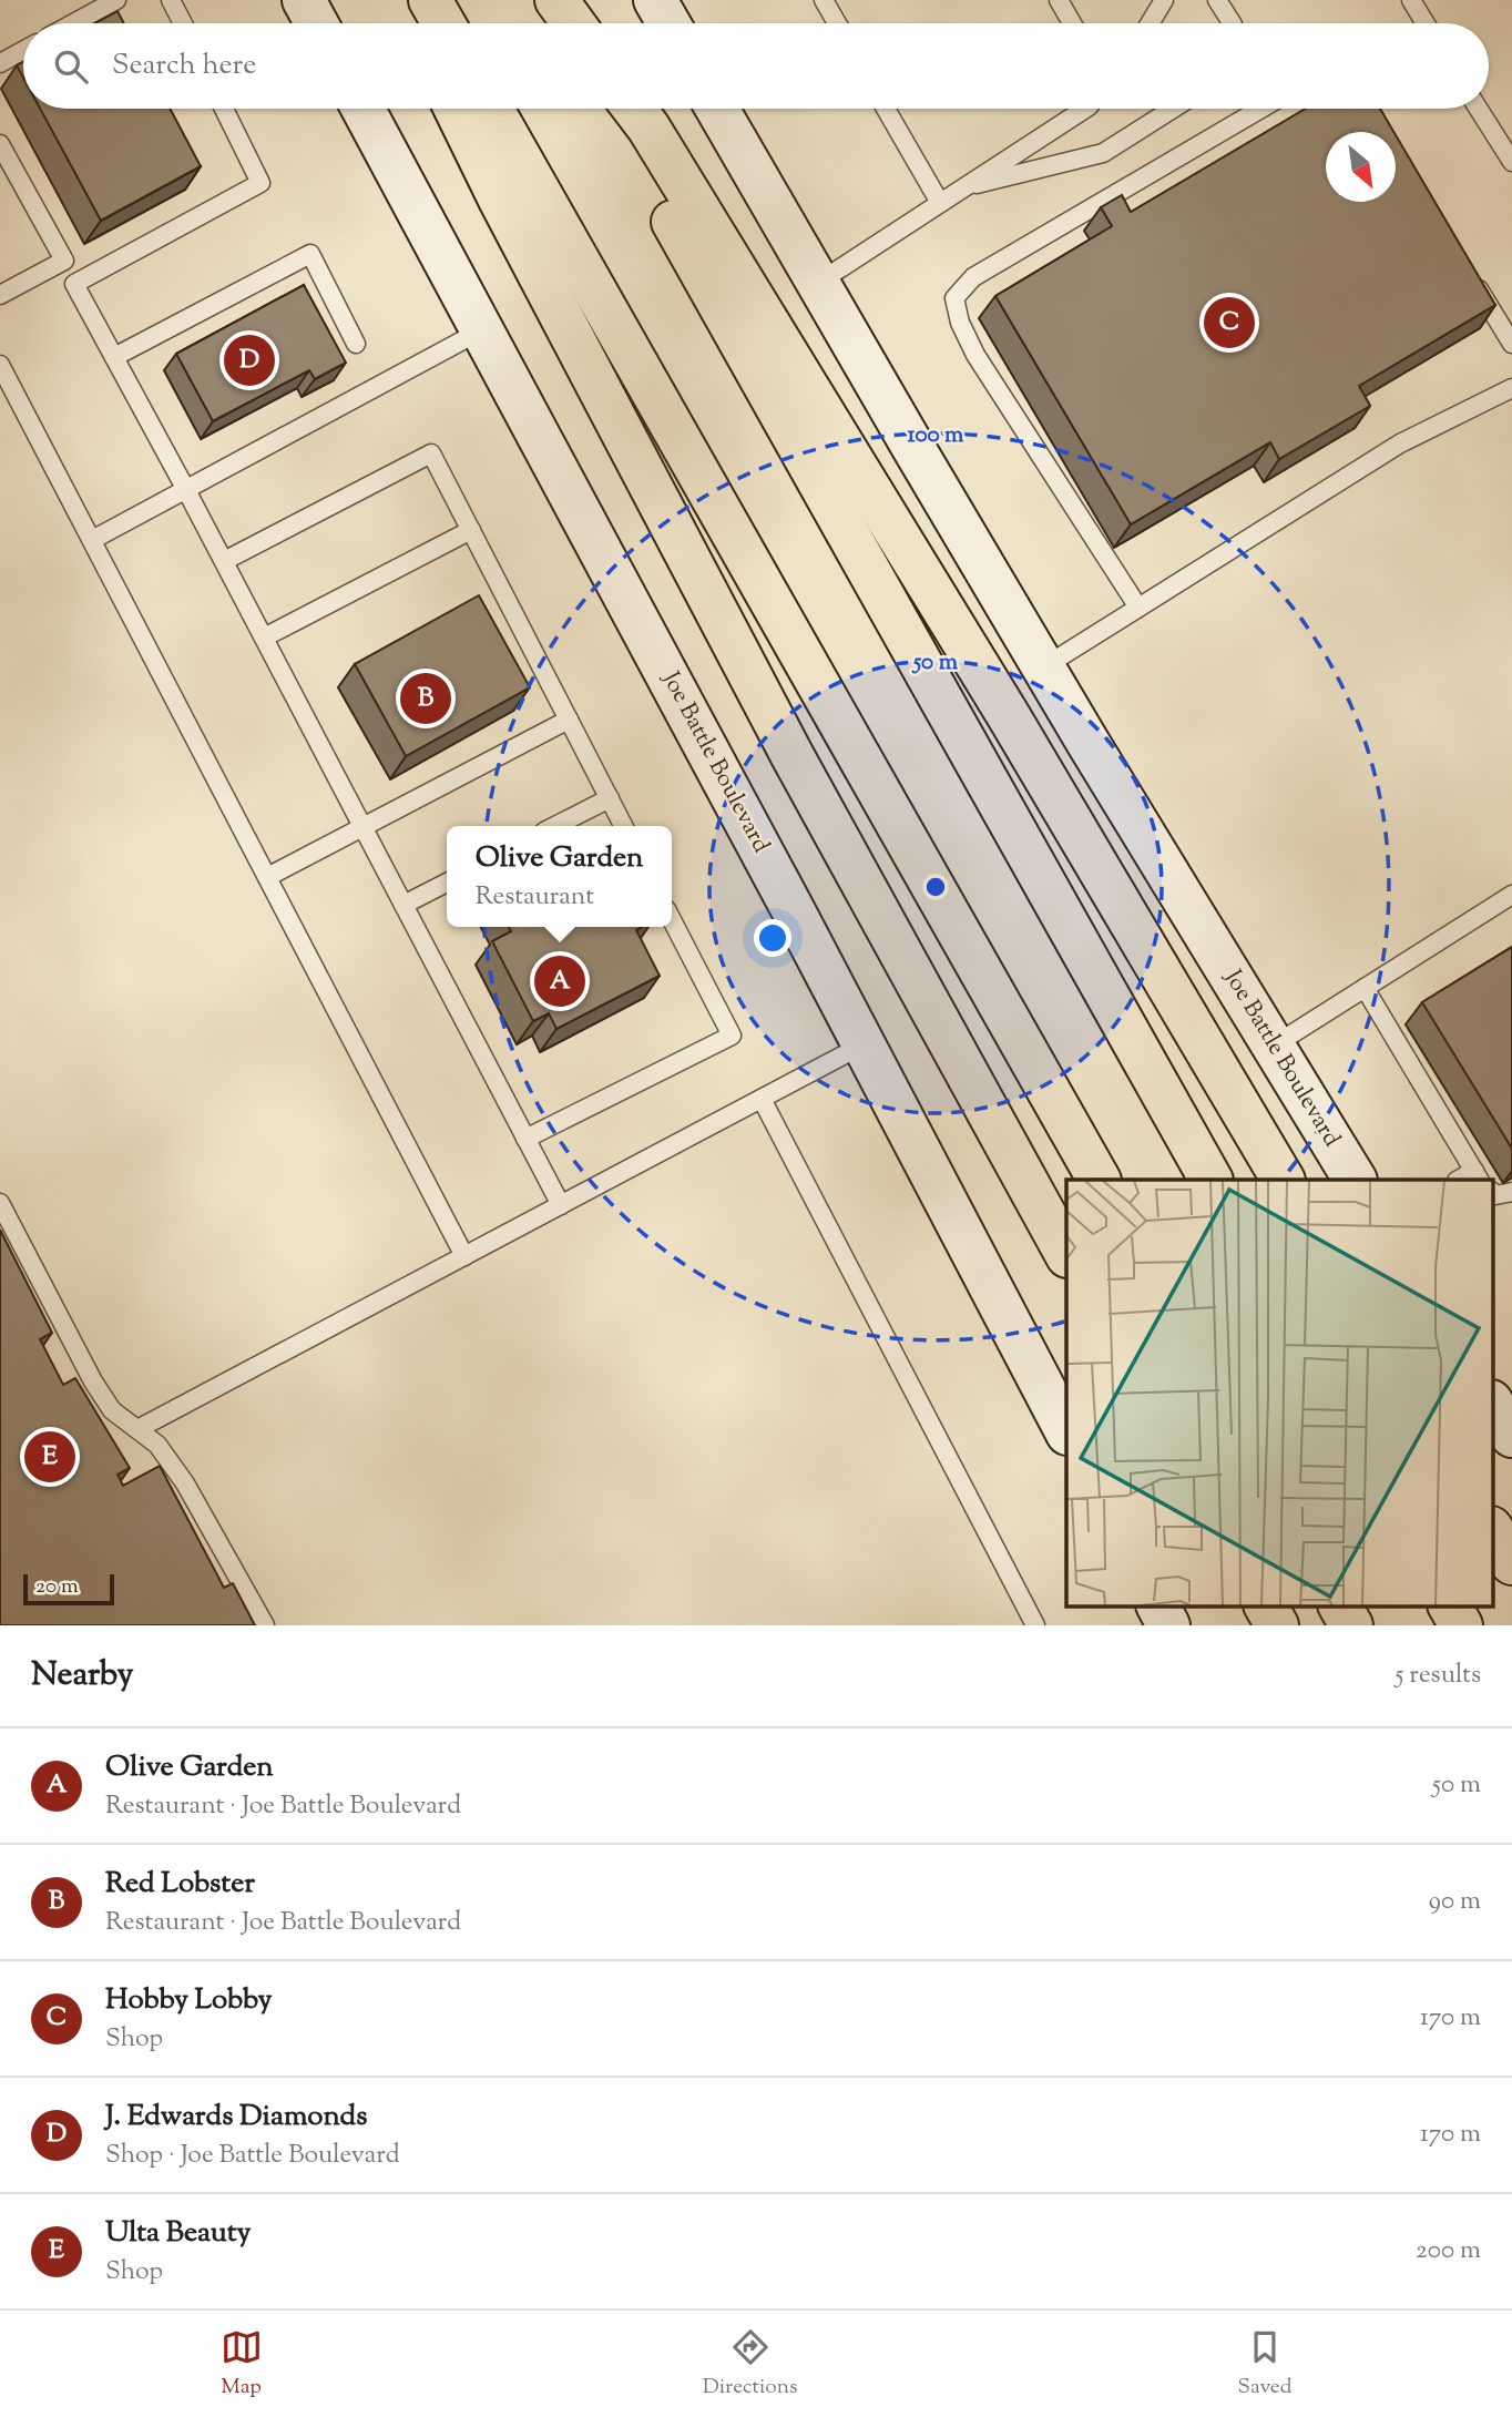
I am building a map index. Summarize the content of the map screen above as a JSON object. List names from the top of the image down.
{
  "streets": {
    "main road": ["Joe Battle Boulevard"]
  },
  "scale_bar": "20 m",
  "north": "bottom right",
  "page": {
    "search": "Search here",
    "pins": [
      "C",
      "D",
      "B",
      "A",
      "E"
    ],
    "popup": ["Olive Garden", "Restaurant"],
    "scale": "20 m",
    "heading": ["Nearby", "5 results"],
    "list": [
      {
        "mark": "A",
        "name": "Olive Garden",
        "note": "Restaurant · Joe Battle Boulevard",
        "value": "50 m"
      },
      {
        "mark": "B",
        "name": "Red Lobster",
        "note": "Restaurant · Joe Battle Boulevard",
        "value": "90 m"
      },
      {
        "mark": "C",
        "name": "Hobby Lobby",
        "note": "Shop",
        "value": "170 m"
      },
      {
        "mark": "D",
        "name": "J. Edwards Diamonds",
        "note": "Shop · Joe Battle Boulevard",
        "value": "170 m"
      },
      {
        "mark": "E",
        "name": "Ulta Beauty",
        "note": "Shop",
        "value": "200 m"
      }
    ],
    "nav": ["Map", "Directions", "Saved"]
  },
  "rings": ["100 m", "50 m"]
}
